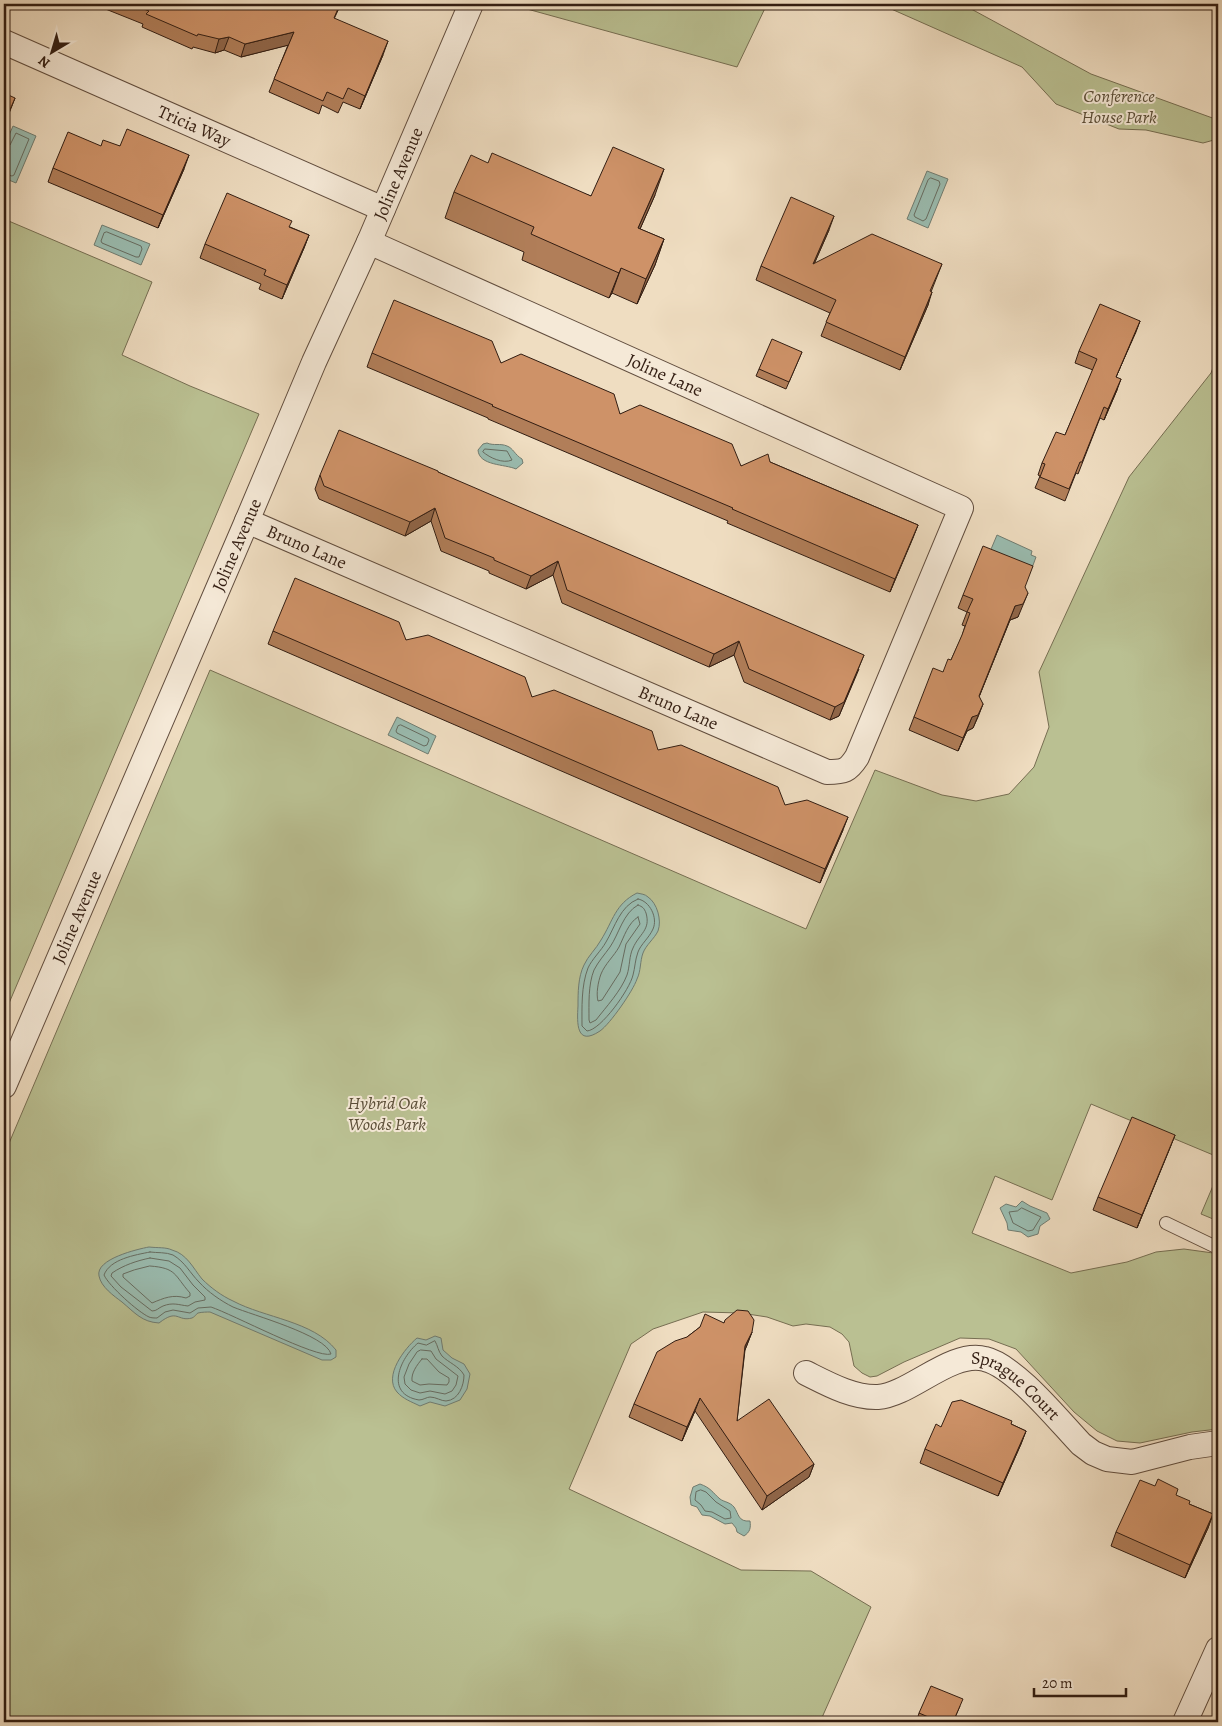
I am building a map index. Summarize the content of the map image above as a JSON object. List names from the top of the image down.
{
  "streets": {
    "street": [
      "Tricia Way",
      "Joline Avenue",
      "Joline Lane",
      "Bruno Lane",
      "Sprague Court"
    ]
  },
  "crossings": [
    ["Tricia Way", "Joline Avenue"],
    ["Joline Avenue", "Joline Lane"],
    ["Joline Avenue", "Bruno Lane"],
    ["Joline Lane", "Bruno Lane"]
  ],
  "parks": ["Conference House Park", "Hybrid Oak Woods Park"],
  "scale_bar": "20 m",
  "north": "bottom left"
}
